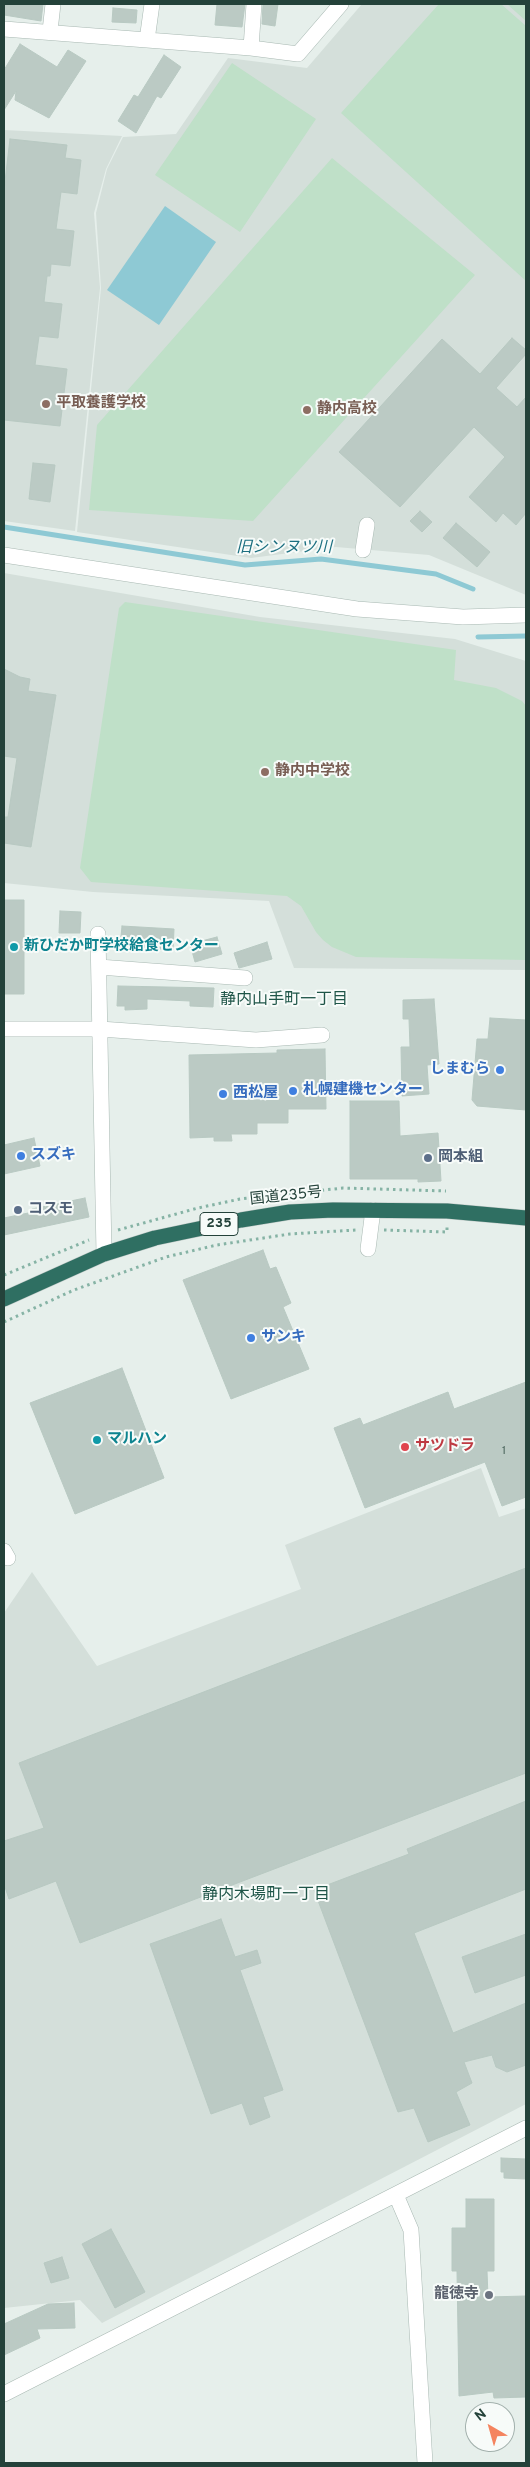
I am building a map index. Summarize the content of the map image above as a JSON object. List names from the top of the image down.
{
  "streets": {
    "highway": ["国道235号", "235"]
  },
  "districts": ["静内山手町一丁目", "静内木場町一丁目"],
  "water": ["旧シンヌツ川"],
  "places": [
    "平取養護学校",
    "静内高校",
    "静内中学校",
    "新ひだか町学校給食センター",
    "しまむら",
    "札幌建機センター",
    "西松屋",
    "スズキ",
    "岡本組",
    "コスモ",
    "サンキ",
    "マルハン",
    "サツドラ",
    "龍徳寺"
  ],
  "house_numbers": ["1"],
  "north": "top left"
}
